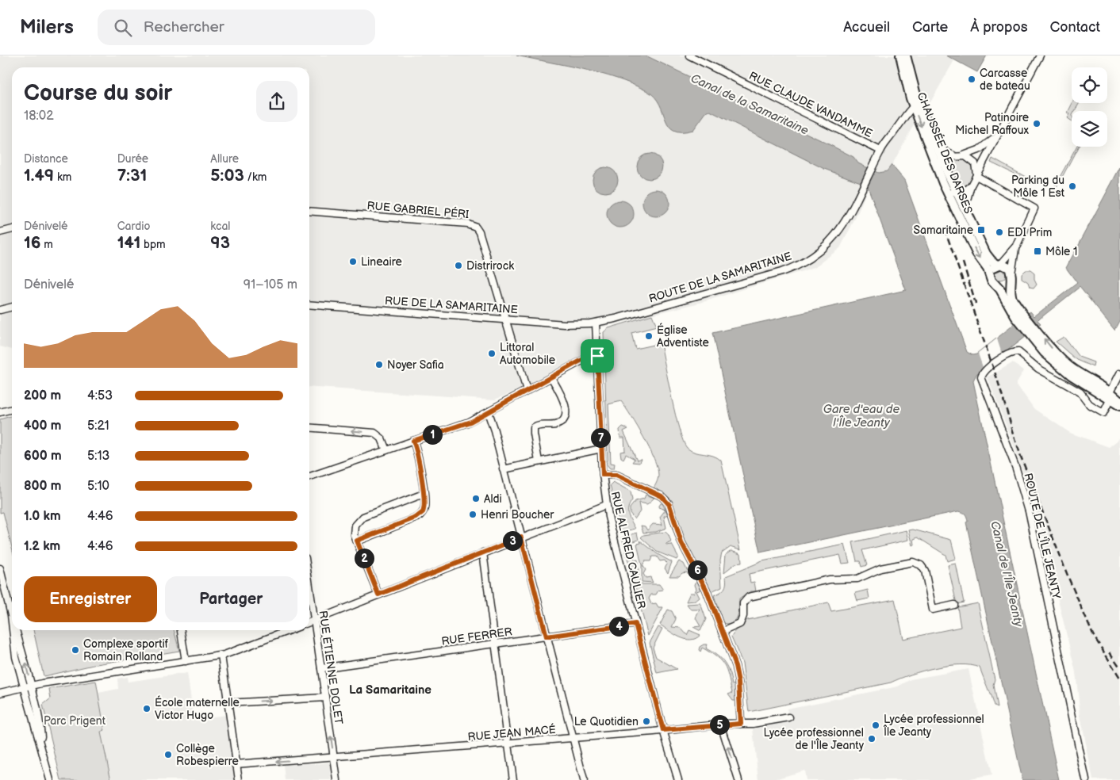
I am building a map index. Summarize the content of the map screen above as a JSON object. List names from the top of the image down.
{
  "streets": {
    "main road": ["CHAUSSÉE DES DARSES"],
    "street": [
      "RUE CLAUDE VANDAMME",
      "RUE GABRIEL PÉRI",
      "ROUTE DE LA SAMARITAINE",
      "RUE DE LA SAMARITAINE",
      "ROUTE DE L'ÎLE JEANTY",
      "RUE ALFRED CAULIER",
      "RUE FERRER",
      "RUE ÉTIENNE DOLET",
      "RUE JEAN MACÉ"
    ]
  },
  "crossings": [
    ["RUE CLAUDE VANDAMME", "ROUTE DE LA SAMARITAINE"],
    ["RUE GABRIEL PÉRI", "RUE DE LA SAMARITAINE"],
    ["ROUTE DE LA SAMARITAINE", "RUE DE LA SAMARITAINE"],
    ["ROUTE DE LA SAMARITAINE", "RUE ALFRED CAULIER"],
    ["RUE DE LA SAMARITAINE", "RUE ALFRED CAULIER"],
    ["RUE ALFRED CAULIER", "RUE FERRER"],
    ["RUE ALFRED CAULIER", "RUE JEAN MACÉ"],
    ["RUE FERRER", "RUE ÉTIENNE DOLET"],
    ["RUE ÉTIENNE DOLET", "RUE JEAN MACÉ"]
  ],
  "districts": ["La Samaritaine"],
  "water": ["Canal de la Samaritaine", "Gare d'eau de l'Île Jeanty", "Canal de l'Île Jeanty"],
  "parks": ["Parc Prigent"],
  "places": {
    "other": [
      "Carcasse de bateau",
      "Patinoire Michel Raffoux",
      "Parking du Môle 1 Est",
      "EDI Prim",
      "Lineaire",
      "Distrirock",
      "Église Adventiste",
      "Littoral Automobile",
      "Noyer Safia",
      "Aldi",
      "Henri Boucher",
      "Complexe sportif Romain Rolland",
      "École maternelle Victor Hugo",
      "Le Quotidien",
      "Lycée professionnel Île Jeanty",
      "Lycée professionnel de l'Île Jeanty",
      "Collège Robespierre"
    ],
    "transit": ["Samaritaine", "Môle 1"]
  },
  "page": {
    "header": "Milers",
    "search": "Rechercher",
    "nav": [
      "Accueil",
      "Carte",
      "À propos",
      "Contact"
    ],
    "heading": ["Course du soir", "18:02"],
    "stats": [
      ["Distance", "1.49 km"],
      ["Durée", "7:31"],
      ["Allure", "5:03 /km"],
      ["Dénivelé", "16 m"],
      ["Cardio", "141 bpm"],
      ["kcal", "93"]
    ],
    "chart": ["Dénivelé", "91–105 m"],
    "list": [
      {
        "name": "200 m",
        "note": "4:53"
      },
      {
        "name": "400 m",
        "note": "5:21"
      },
      {
        "name": "600 m",
        "note": "5:13"
      },
      {
        "name": "800 m",
        "note": "5:10"
      },
      {
        "name": "1.0 km",
        "note": "4:46"
      },
      {
        "name": "1.2 km",
        "note": "4:46"
      }
    ],
    "pins": [
      "1",
      "7",
      "3",
      "2",
      "6",
      "4",
      "5"
    ],
    "buttons": ["Enregistrer", "Partager"]
  }
}
